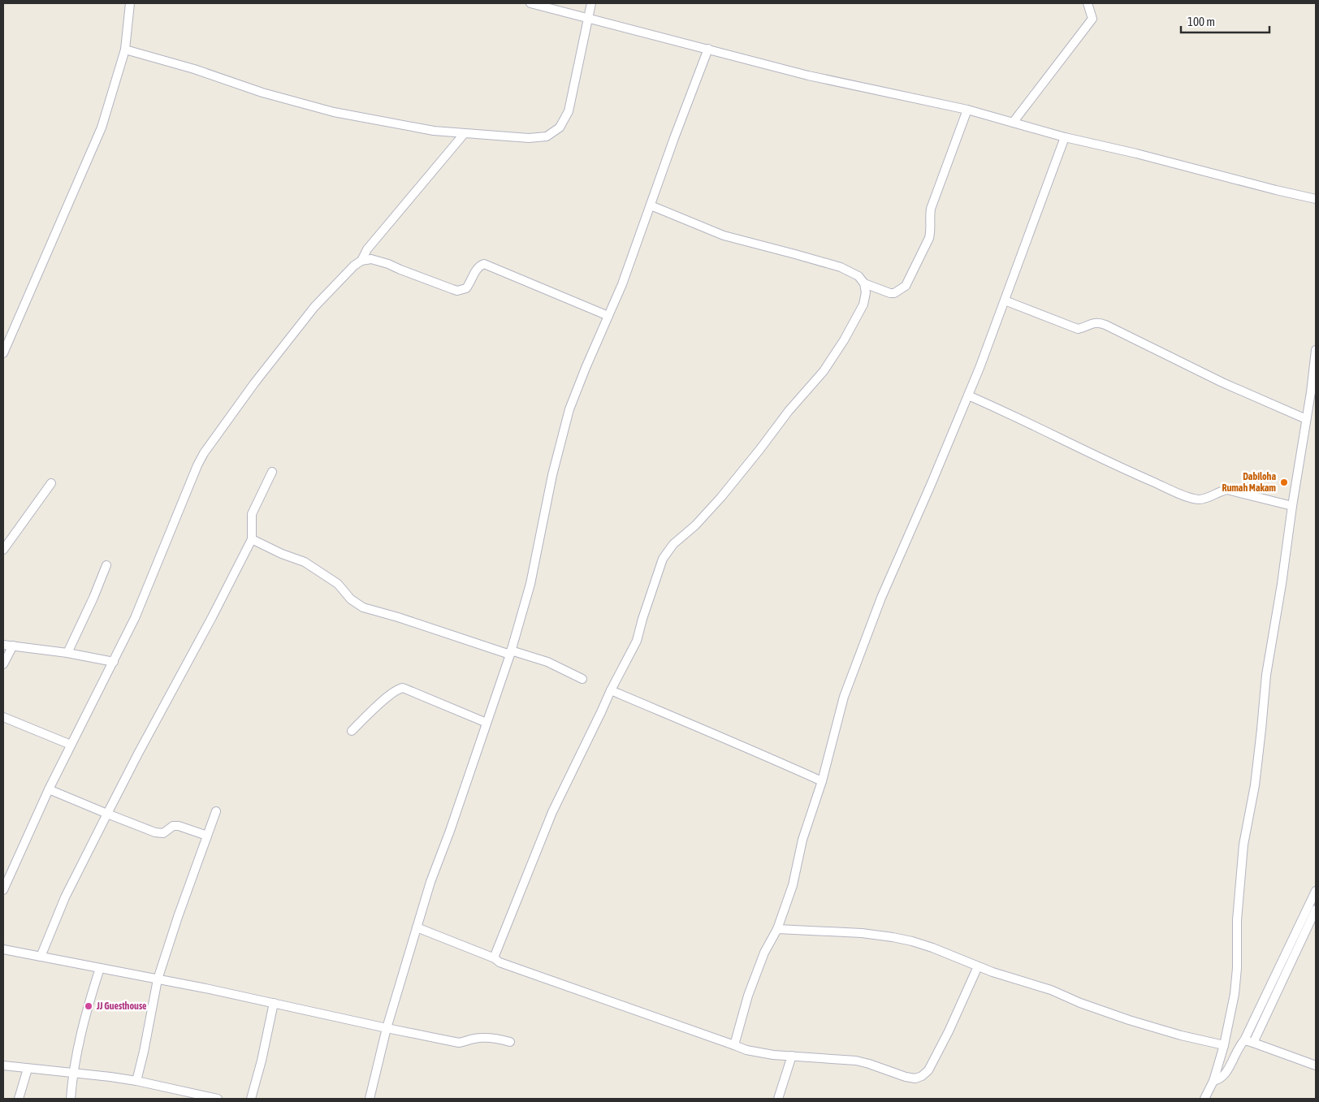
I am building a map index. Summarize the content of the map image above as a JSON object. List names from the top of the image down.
{
  "places": ["Dabiloha Rumah Makam", "JJ Guesthouse"],
  "scale_bar": "100 m"
}
